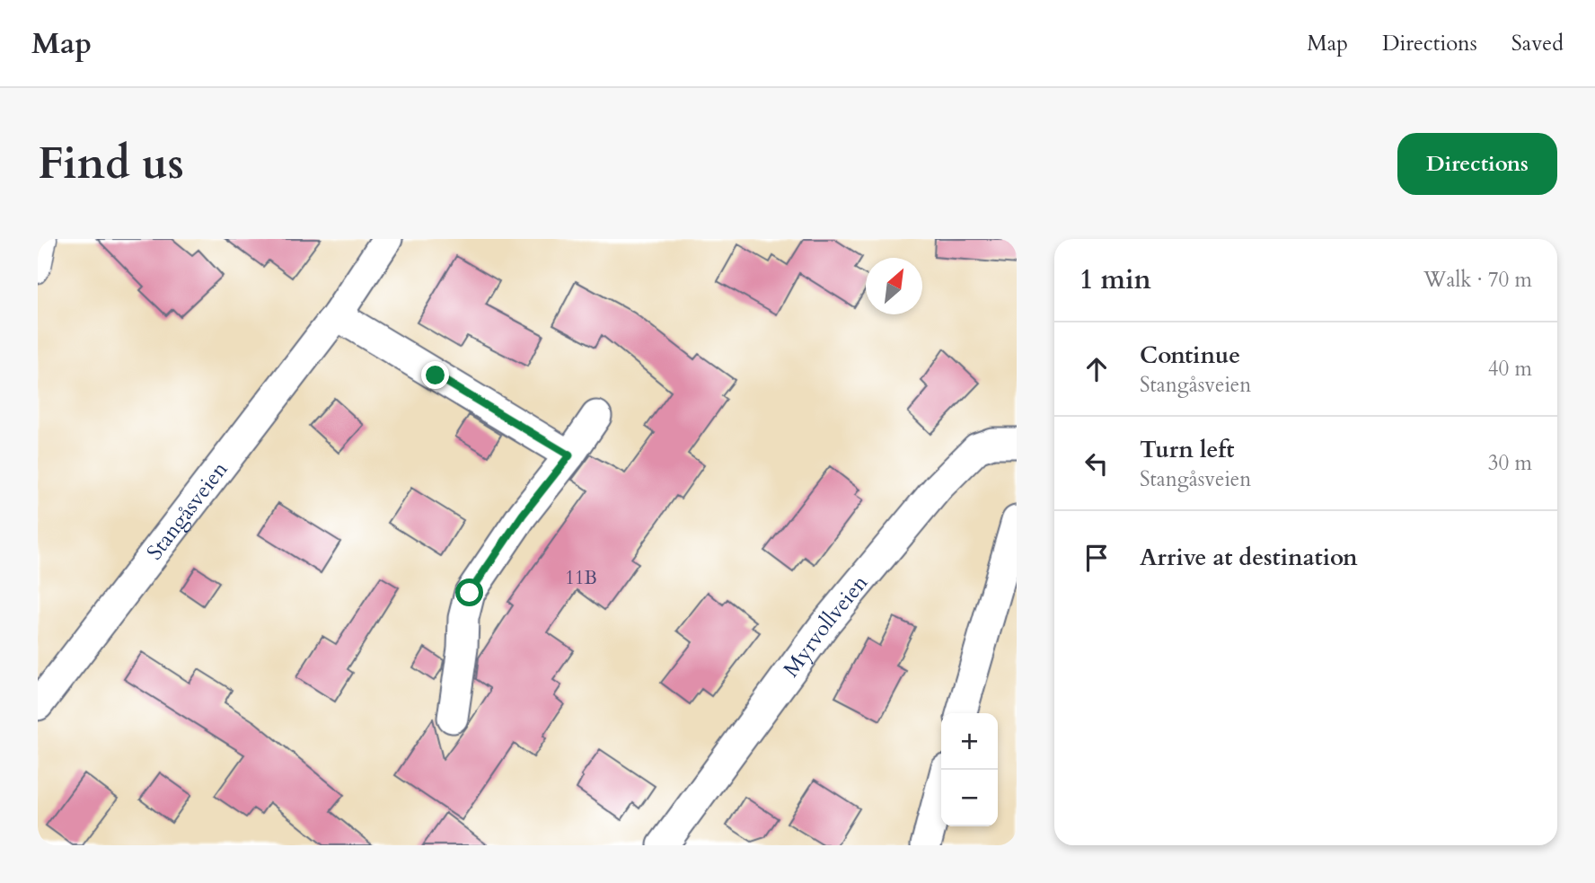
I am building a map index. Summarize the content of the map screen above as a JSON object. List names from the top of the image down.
{
  "streets": {
    "street": ["Stangåsveien", "Myrvollveien"]
  },
  "house_numbers": ["11B"],
  "north": "top right",
  "page": {
    "header": "Map",
    "nav": ["Map", "Directions", "Saved"],
    "buttons": "Directions",
    "title": "Find us",
    "heading": ["1 min", "Walk · 70 m"],
    "list": [
      ["Continue", "Stangåsveien", "40 m"],
      ["Turn left", "Stangåsveien", "30 m"],
      "Arrive at destination"
    ],
    "map_buttons": ["+", "−"]
  }
}
